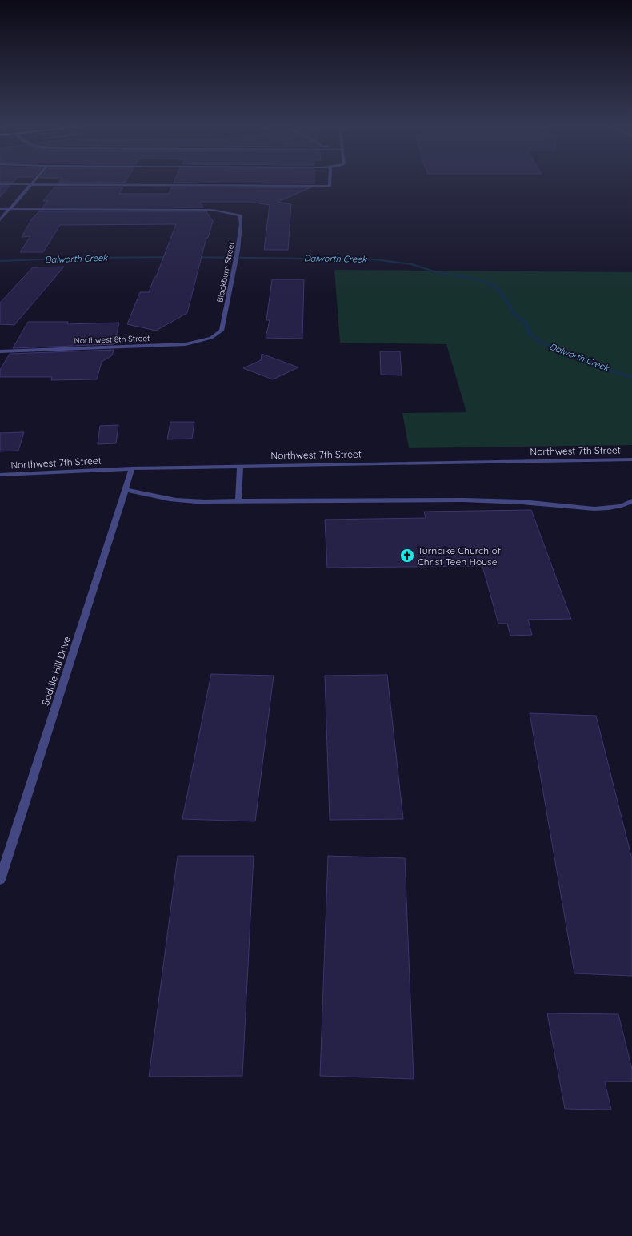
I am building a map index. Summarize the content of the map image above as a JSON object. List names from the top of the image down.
{
  "streets": {
    "street": [
      "Blackburn Street",
      "Northwest 8th Street",
      "Northwest 7th Street",
      "Saddle Hill Drive"
    ]
  },
  "crossings": [
    ["Blackburn Street", "Northwest 8th Street"],
    ["Northwest 7th Street", "Saddle Hill Drive"]
  ],
  "water": ["Dalworth Creek"],
  "places": {
    "church": ["Turnpike Church of Christ Teen House"]
  }
}
